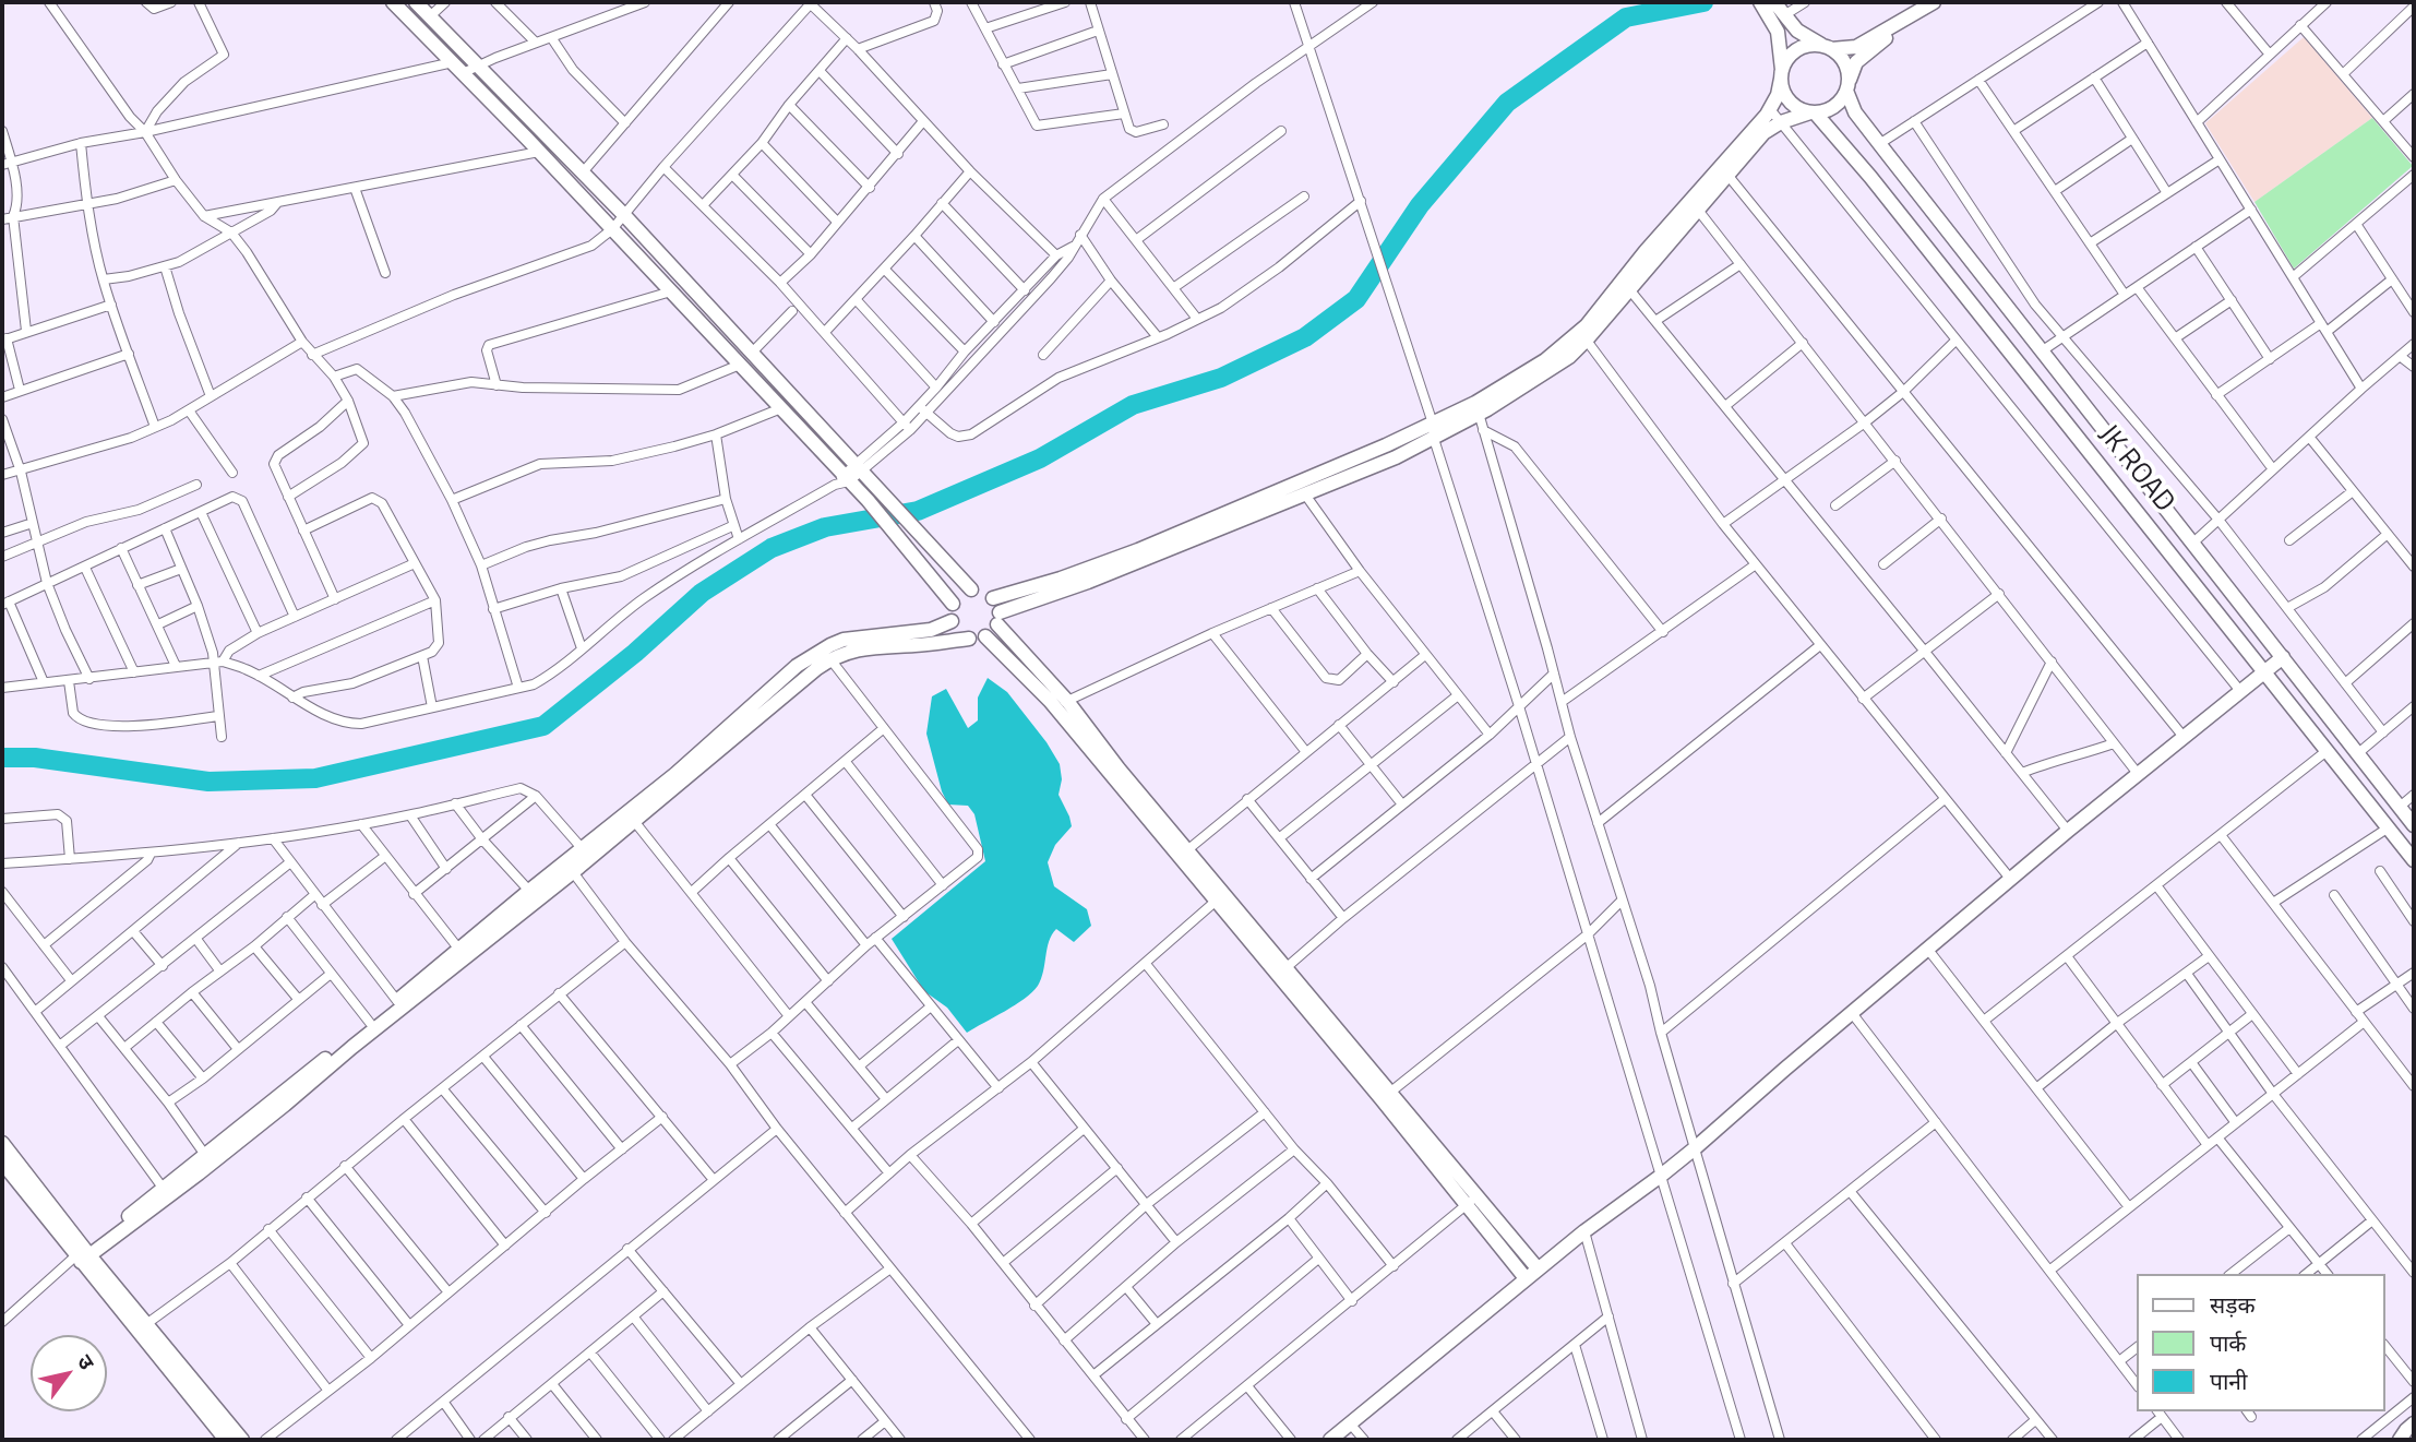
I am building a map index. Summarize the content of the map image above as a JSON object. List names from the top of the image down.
{
  "streets": {
    "street": ["JK ROAD"]
  },
  "legend": ["सड़क", "पार्क", "पानी"],
  "north": "top right"
}
